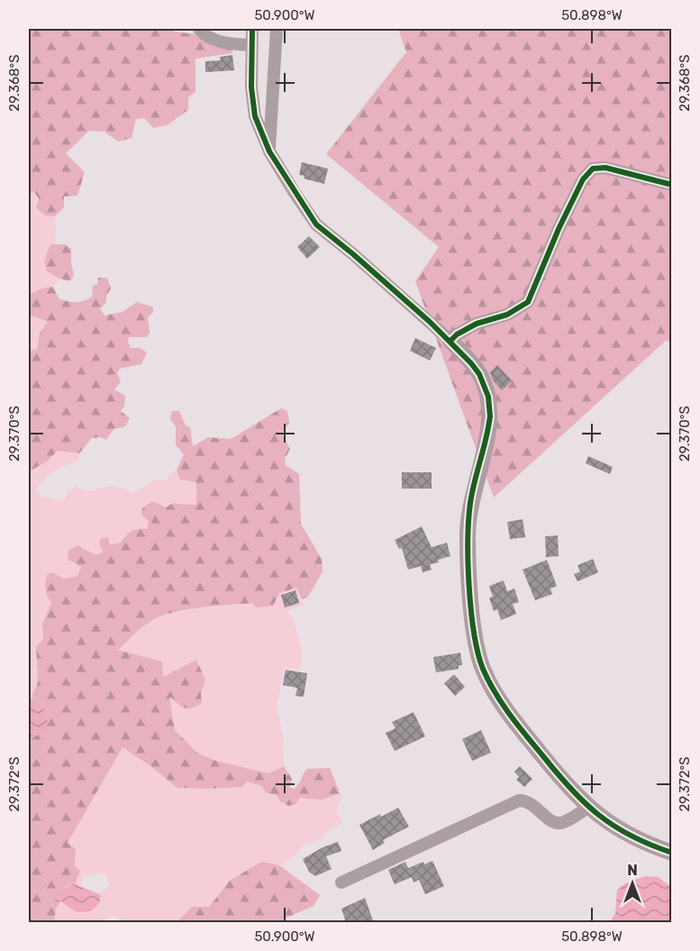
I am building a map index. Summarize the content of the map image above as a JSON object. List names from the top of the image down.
{
  "north": "top",
  "coordinates": [
    "50.900°W",
    "50.898°W",
    "29.368°S",
    "29.370°S",
    "29.372°S"
  ]
}
